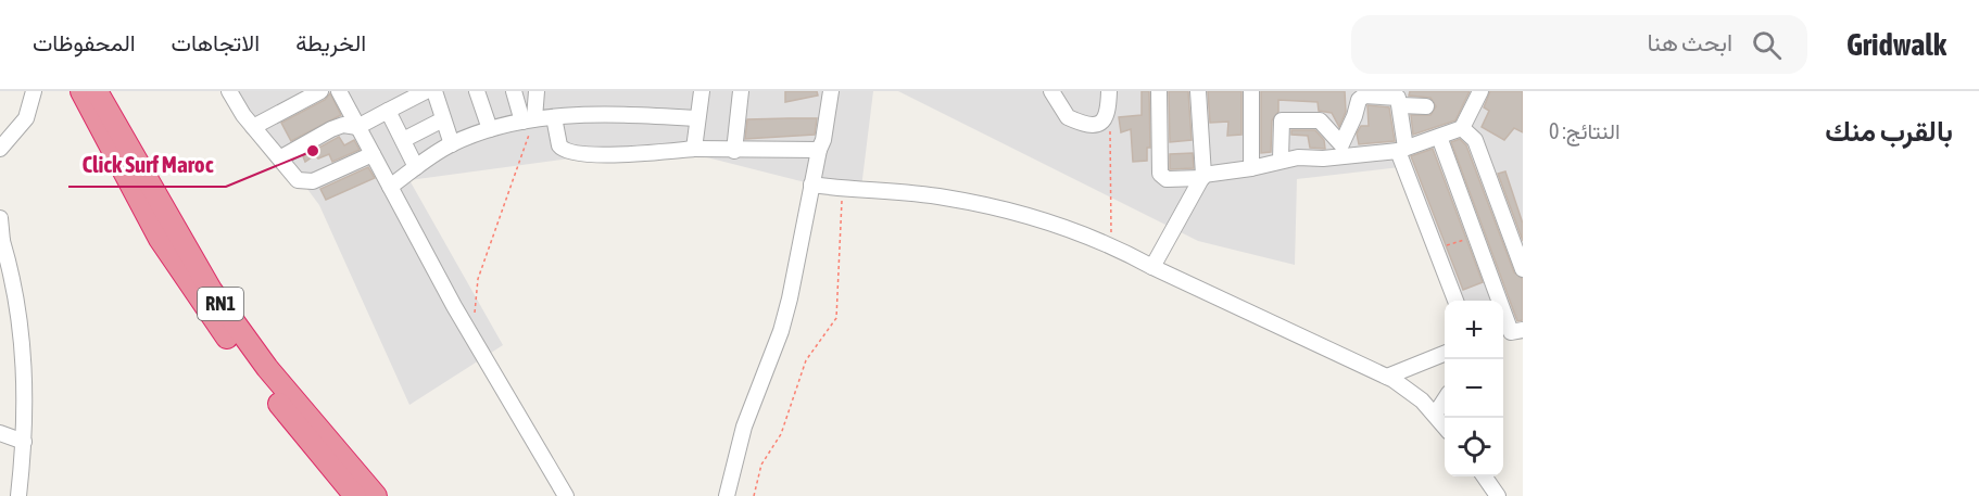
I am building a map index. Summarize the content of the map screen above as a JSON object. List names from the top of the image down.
{
  "streets": {
    "highway": ["RN1"]
  },
  "places": ["Click Surf Maroc"],
  "page": {
    "header": "Gridwalk",
    "search": "ابحث هنا",
    "nav": ["الخريطة", "الاتجاهات", "المحفوظات"],
    "heading": ["بالقرب منك", "النتائج: 0"],
    "map_buttons": ["+", "−"]
  }
}
